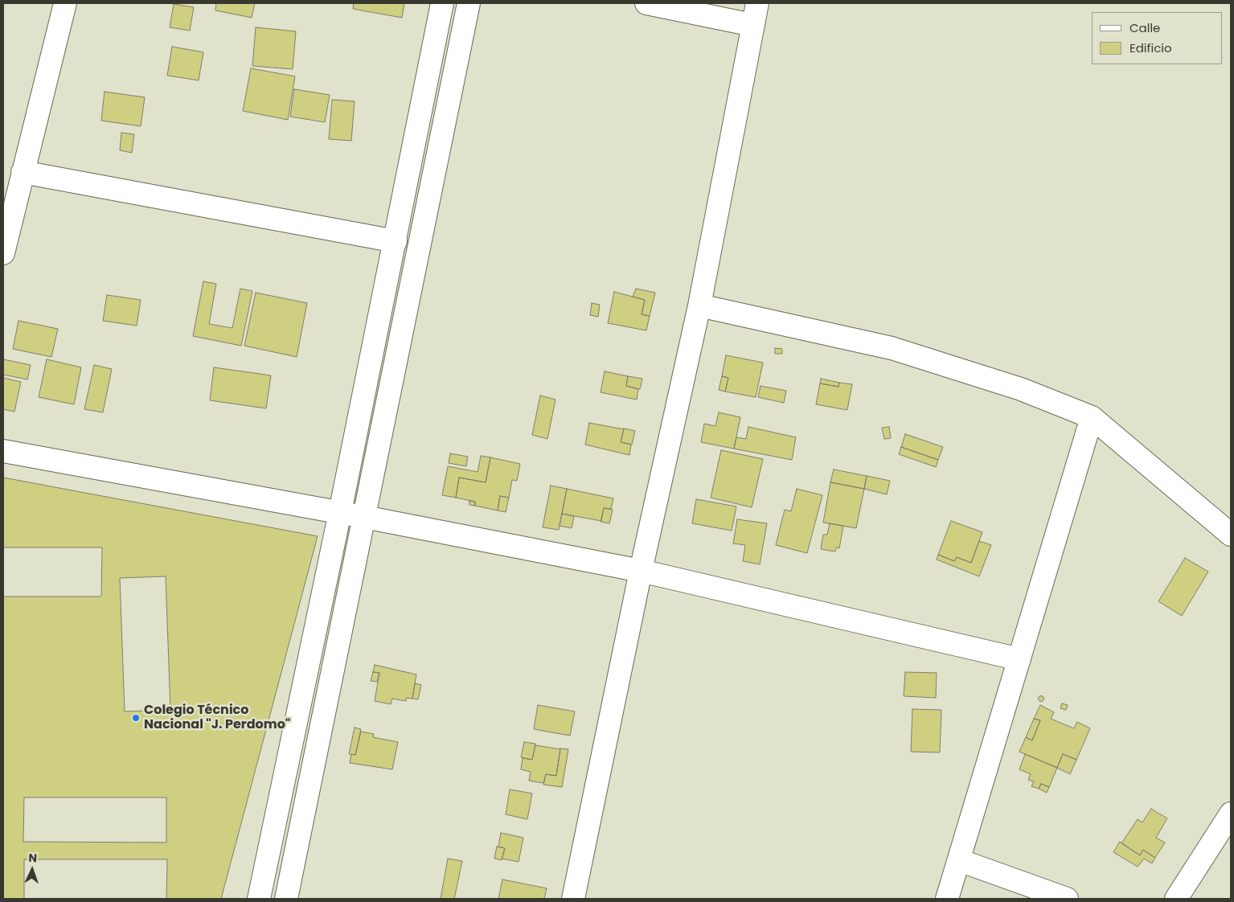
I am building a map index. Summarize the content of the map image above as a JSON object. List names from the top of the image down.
{
  "places": ["Colegio Técnico Nacional \"J. Perdomo\""],
  "legend": ["Calle", "Edificio"],
  "north": "top"
}
